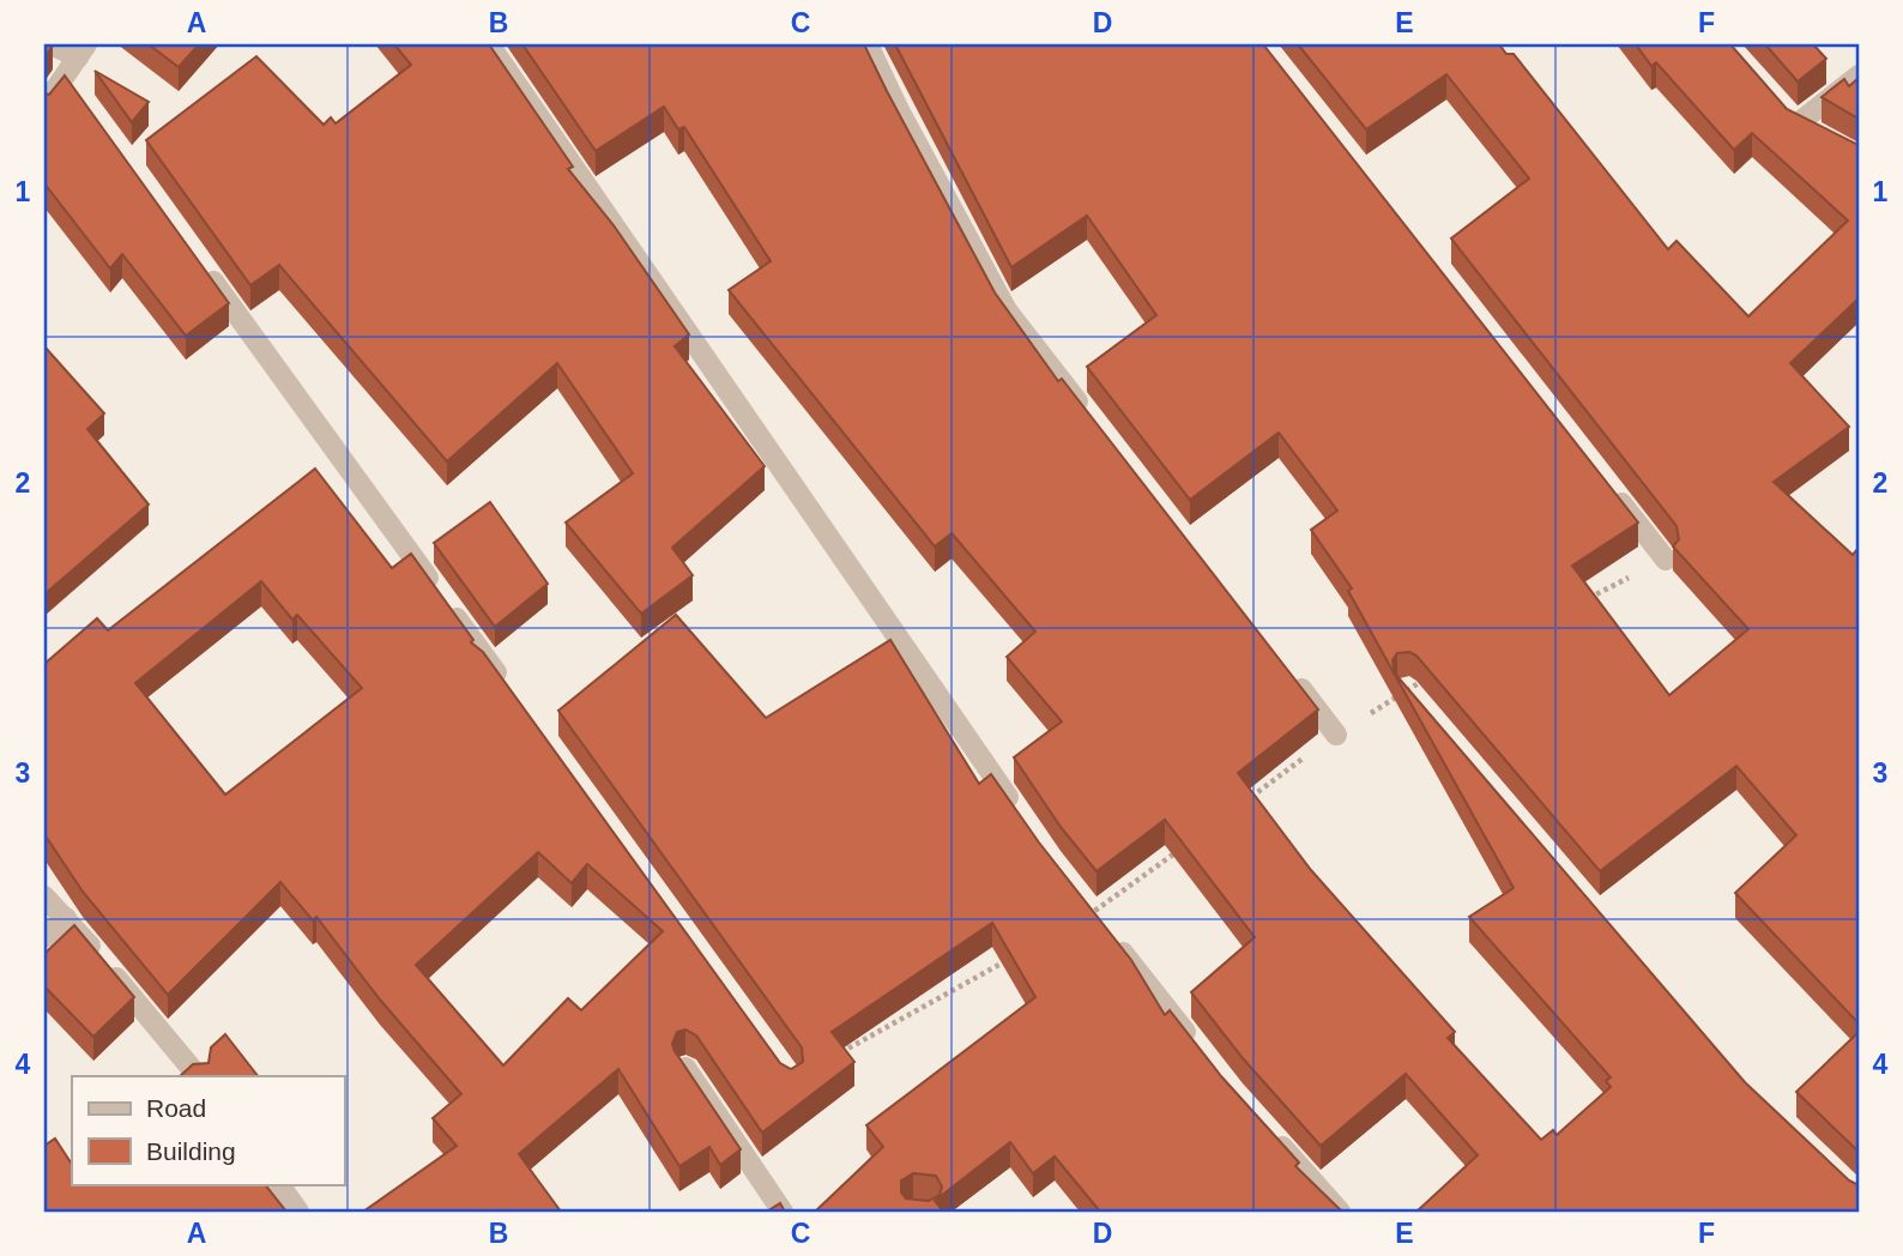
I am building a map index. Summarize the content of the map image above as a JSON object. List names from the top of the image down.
{
  "legend": ["Road", "Building"],
  "grid": {
    "columns": [
      "A",
      "B",
      "C",
      "D",
      "E",
      "F"
    ],
    "rows": [
      "1",
      "2",
      "3",
      "4"
    ]
  }
}
